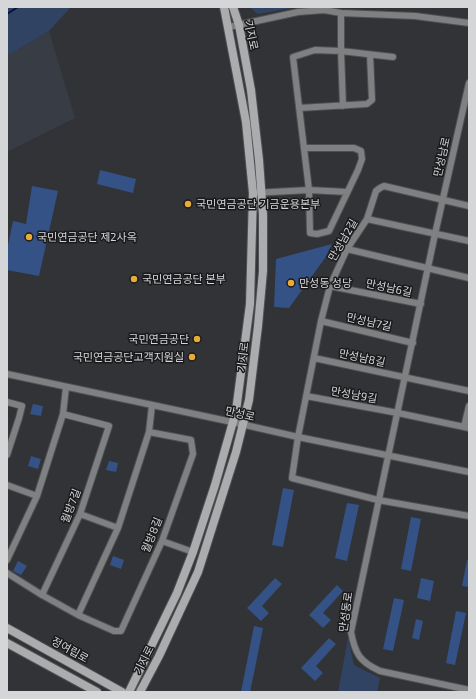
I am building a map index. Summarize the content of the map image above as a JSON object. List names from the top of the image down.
{
  "streets": {
    "street": [
      "기지로",
      "만성남로",
      "만성남2길",
      "만성남6길",
      "만성남7길",
      "만성남8길",
      "만성남9길",
      "만성로",
      "월방7길",
      "월방8길",
      "만성동로",
      "정여립로"
    ]
  },
  "crossings": [
    ["기지로", "만성로"],
    ["만성남로", "만성남2길"],
    ["만성남로", "만성남6길"],
    ["만성남로", "만성남7길"],
    ["만성남로", "만성남8길"],
    ["만성남로", "만성남9길"],
    ["만성남로", "만성로"],
    ["만성남로", "만성동로"],
    ["만성남2길", "만성남6길"],
    ["만성남2길", "만성남7길"],
    ["만성남2길", "만성남8길"],
    ["만성남2길", "만성남9길"],
    ["만성남2길", "만성로"],
    ["만성남2길", "만성동로"],
    ["만성로", "만성동로"],
    ["월방7길", "월방8길"]
  ],
  "places": [
    "국민연금공단 기금운용본부",
    "국민연금공단 제2사옥",
    "국민연금공단 본부",
    "만성동 성당",
    "국민연금공단",
    "국민연금공단고객지원실"
  ]
}
